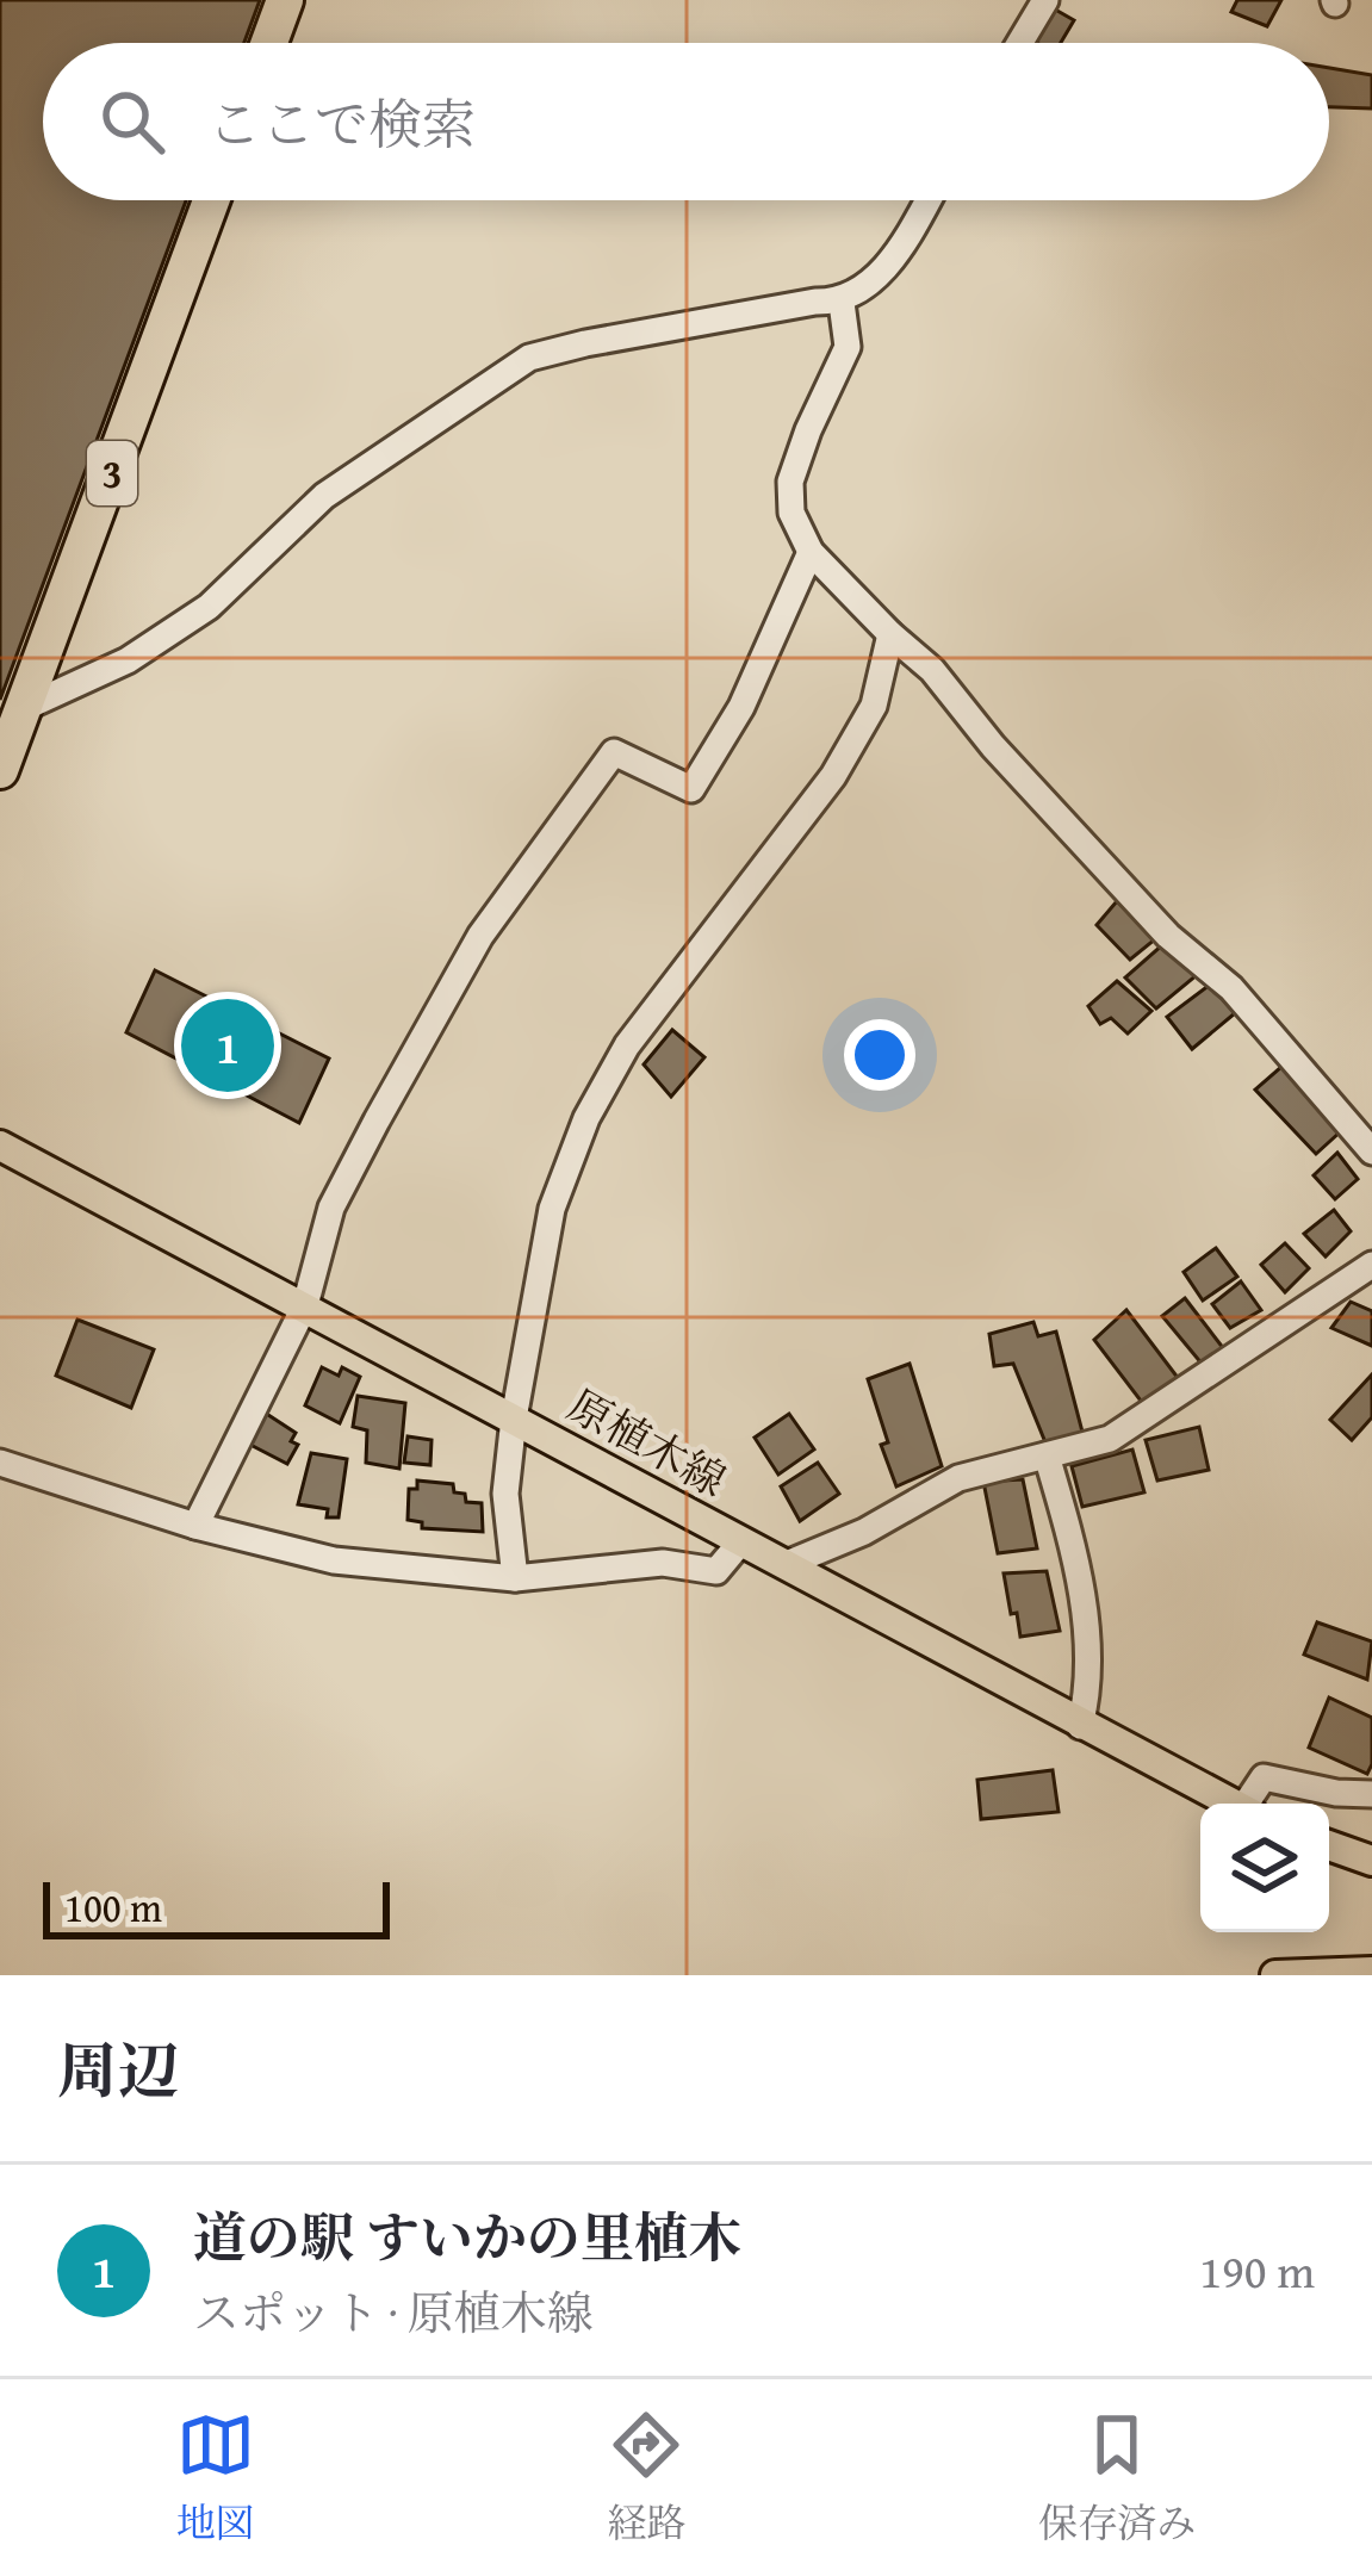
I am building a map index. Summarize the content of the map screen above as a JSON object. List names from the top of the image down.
{
  "streets": {
    "highway": ["3"],
    "main road": ["原植木線"]
  },
  "scale_bar": "100 m",
  "page": {
    "search": "ここで検索",
    "pins": "1",
    "scale": "100 m",
    "heading": "周辺",
    "list": [
      {
        "mark": "1",
        "name": "道の駅 すいかの里植木",
        "note": "スポット · 原植木線",
        "value": "190 m"
      }
    ],
    "nav": ["地図", "経路", "保存済み"]
  }
}
